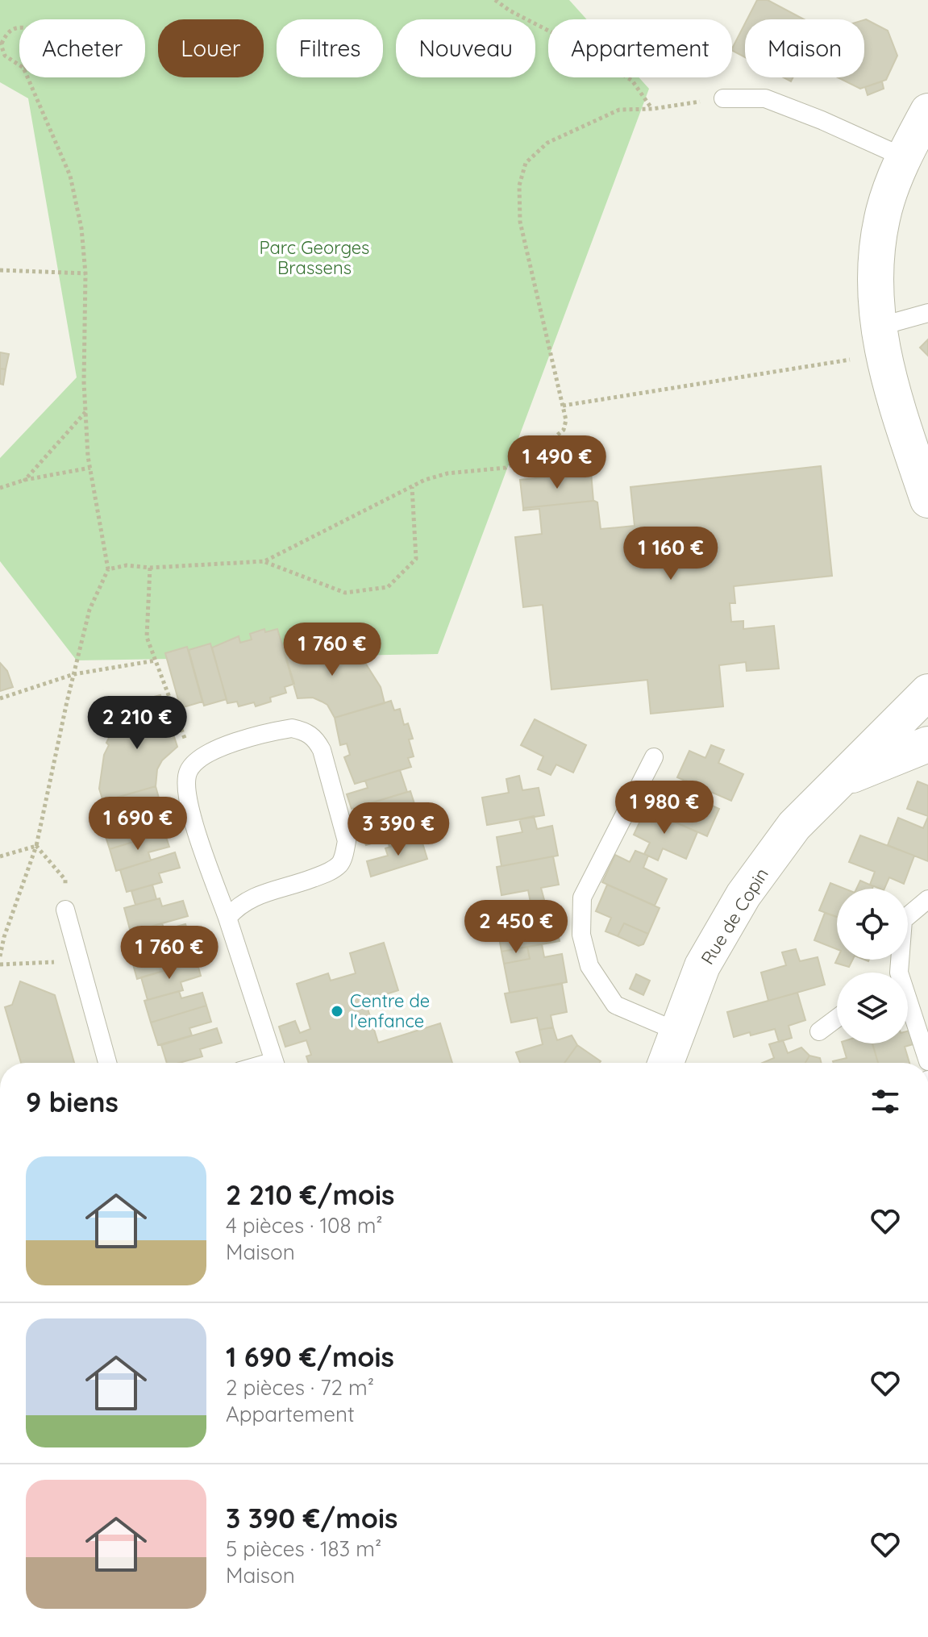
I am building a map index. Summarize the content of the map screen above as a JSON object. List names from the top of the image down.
{
  "streets": {
    "street": ["Rue de Copin"]
  },
  "parks": ["Parc Georges Brassens"],
  "places": ["Centre de l'enfance"],
  "page": {
    "chip": [
      "Acheter",
      "Louer",
      "Filtres",
      "Nouveau",
      "Appartement",
      "Maison"
    ],
    "price": [
      "1 490 €",
      "1 160 €",
      "1 760 €",
      "2 210 €",
      "1 980 €",
      "1 690 €",
      "3 390 €",
      "2 450 €",
      "1 760 €"
    ],
    "heading": "9 biens",
    "list": [
      {
        "name": "2 210 €/mois",
        "note": "4 pièces · 108 m² · Maison"
      },
      {
        "name": "1 690 €/mois",
        "note": "2 pièces · 72 m² · Appartement"
      },
      {
        "name": "3 390 €/mois",
        "note": "5 pièces · 183 m² · Maison"
      }
    ]
  }
}
